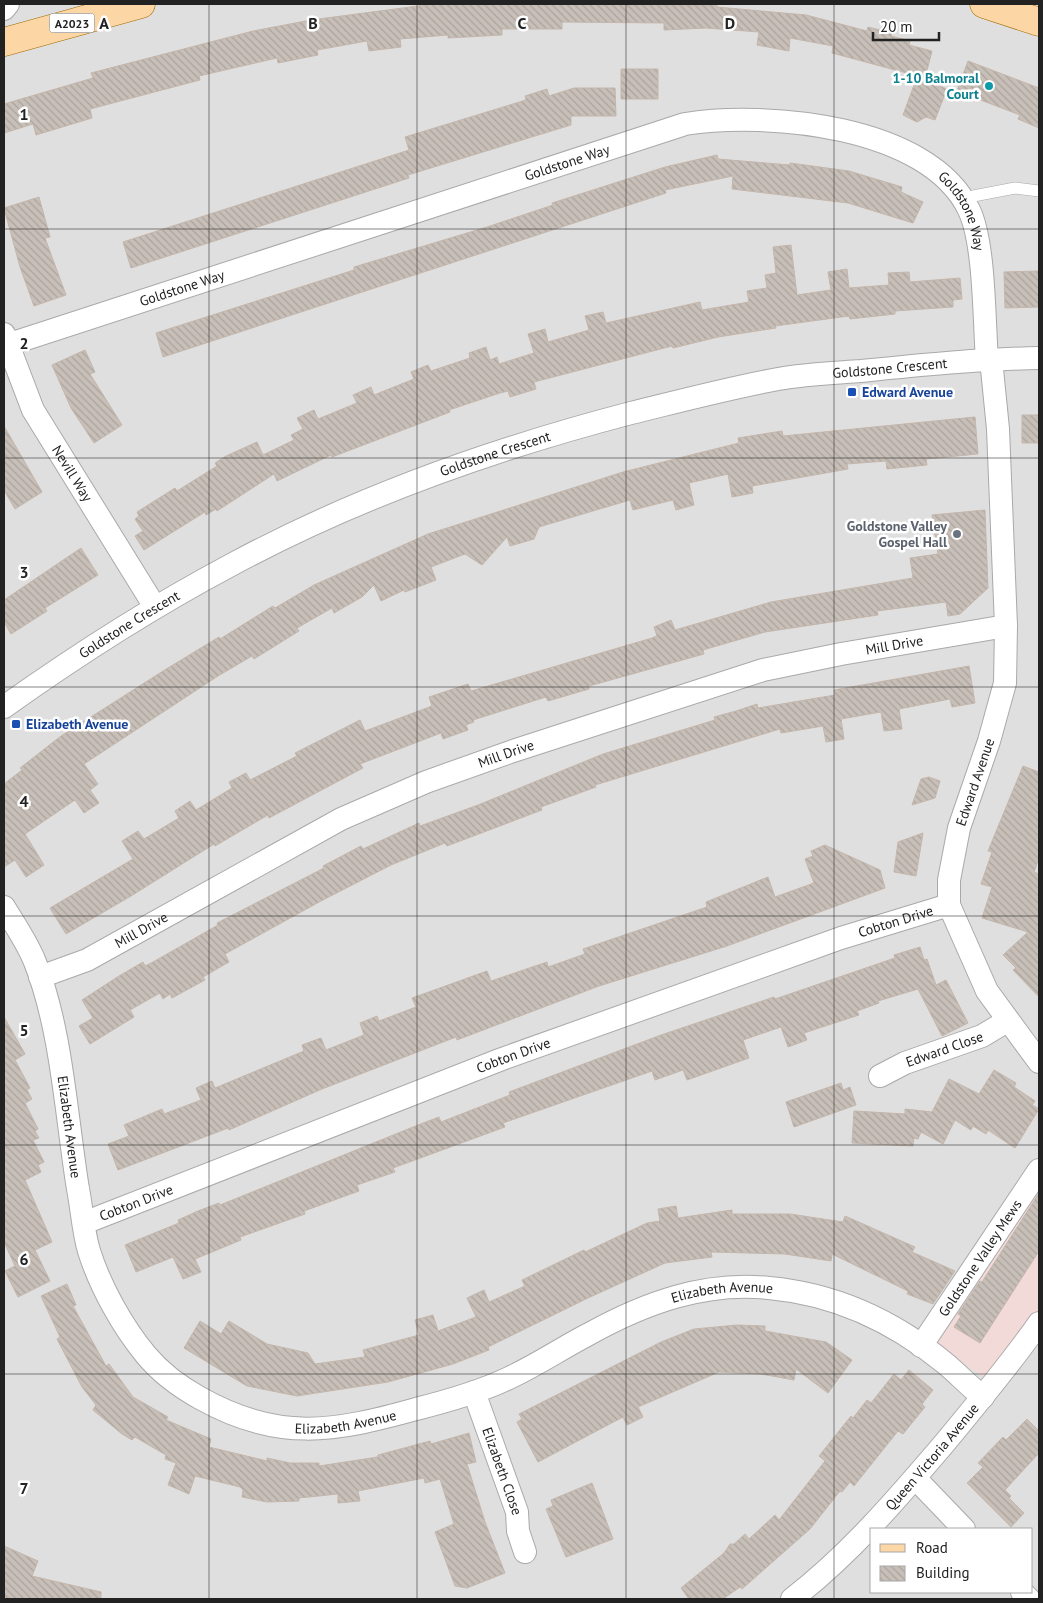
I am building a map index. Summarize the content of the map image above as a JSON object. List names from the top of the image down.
{
  "streets": {
    "main road": ["A2023"],
    "street": [
      "Goldstone Way",
      "Goldstone Crescent",
      "Nevill Way",
      "Mill Drive",
      "Edward Avenue",
      "Cobton Drive",
      "Edward Close",
      "Elizabeth Avenue",
      "Goldstone Valley Mews",
      "Queen Victoria Avenue",
      "Elizabeth Close"
    ]
  },
  "crossings": [
    ["Goldstone Way", "Goldstone Crescent"],
    ["Goldstone Way", "Nevill Way"],
    ["Goldstone Way", "Edward Avenue"],
    ["Goldstone Crescent", "Nevill Way"],
    ["Goldstone Crescent", "Edward Avenue"],
    ["Mill Drive", "Edward Avenue"],
    ["Mill Drive", "Elizabeth Avenue"],
    ["Edward Avenue", "Cobton Drive"],
    ["Edward Avenue", "Edward Close"],
    ["Cobton Drive", "Elizabeth Avenue"],
    ["Elizabeth Avenue", "Goldstone Valley Mews"],
    ["Elizabeth Avenue", "Queen Victoria Avenue"],
    ["Elizabeth Avenue", "Elizabeth Close"]
  ],
  "places": {
    "other": ["1-10 Balmoral Court", "Goldstone Valley Gospel Hall"],
    "transit": ["Edward Avenue", "Elizabeth Avenue"]
  },
  "legend": ["Road", "Building"],
  "scale_bar": "20 m",
  "grid": {
    "columns": [
      "A",
      "B",
      "C",
      "D"
    ],
    "rows": [
      "1",
      "2",
      "3",
      "4",
      "5",
      "6",
      "7"
    ]
  }
}
